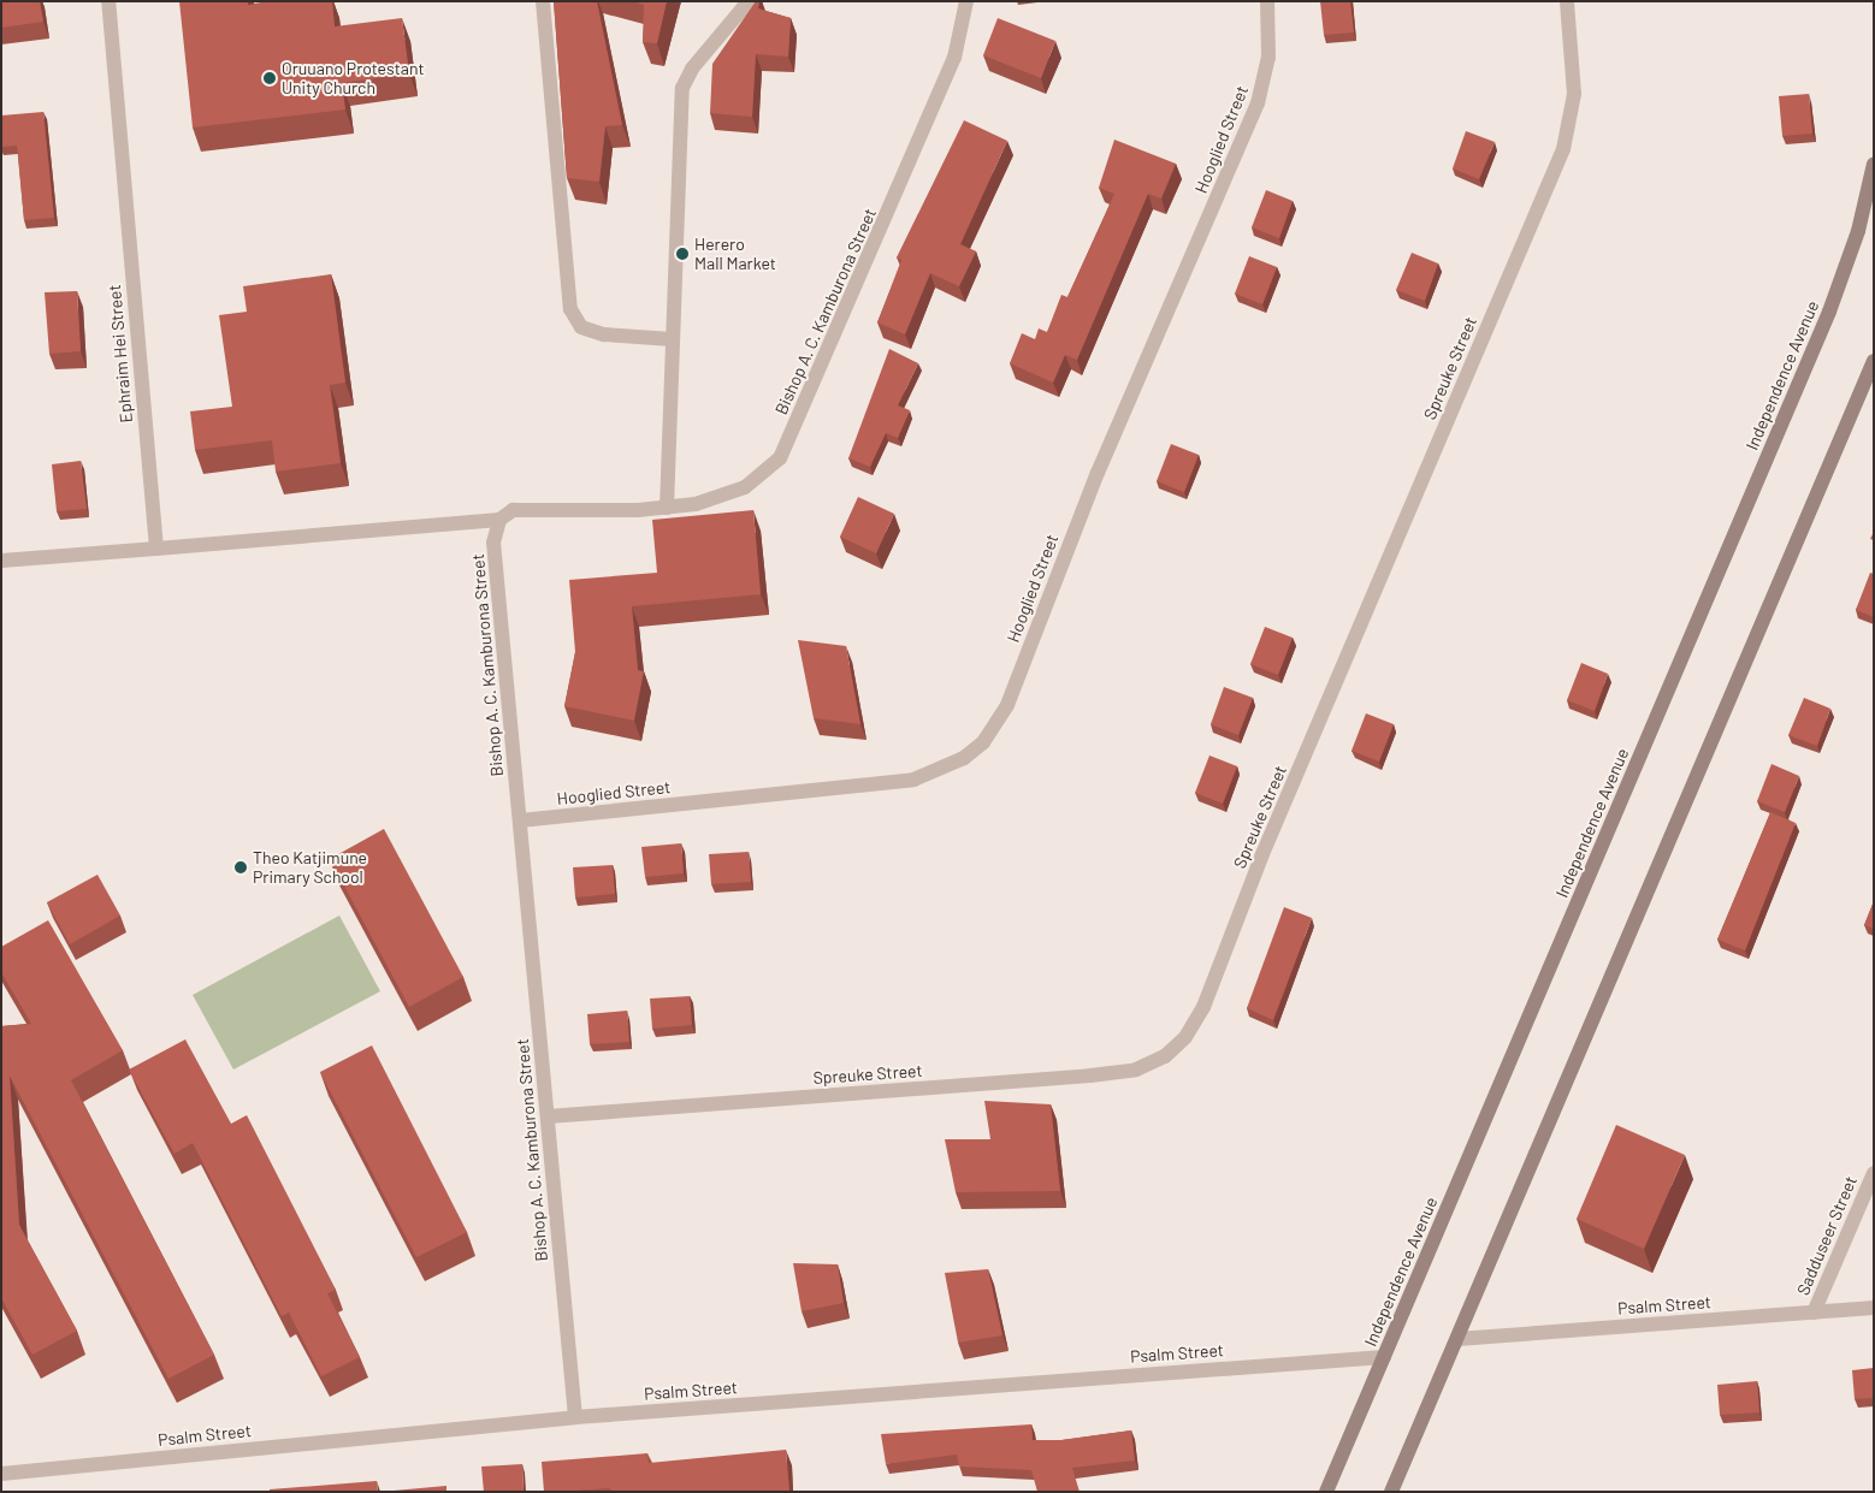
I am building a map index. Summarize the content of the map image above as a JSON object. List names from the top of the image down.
{
  "streets": {
    "main road": ["Independence Avenue"],
    "street": [
      "Hooglied Street",
      "Bishop A. C. Kamburona Street",
      "Ephraim Hei Street",
      "Spreuke Street",
      "Sadduseer Street",
      "Psalm Street"
    ]
  },
  "crossings": [
    ["Hooglied Street", "Bishop A. C. Kamburona Street"],
    ["Bishop A. C. Kamburona Street", "Spreuke Street"],
    ["Bishop A. C. Kamburona Street", "Psalm Street"],
    ["Independence Avenue", "Psalm Street"],
    ["Sadduseer Street", "Psalm Street"]
  ],
  "places": ["Oruuano Protestant Unity Church", "Herero Mall Market", "Theo Katjimune Primary School"]
}
